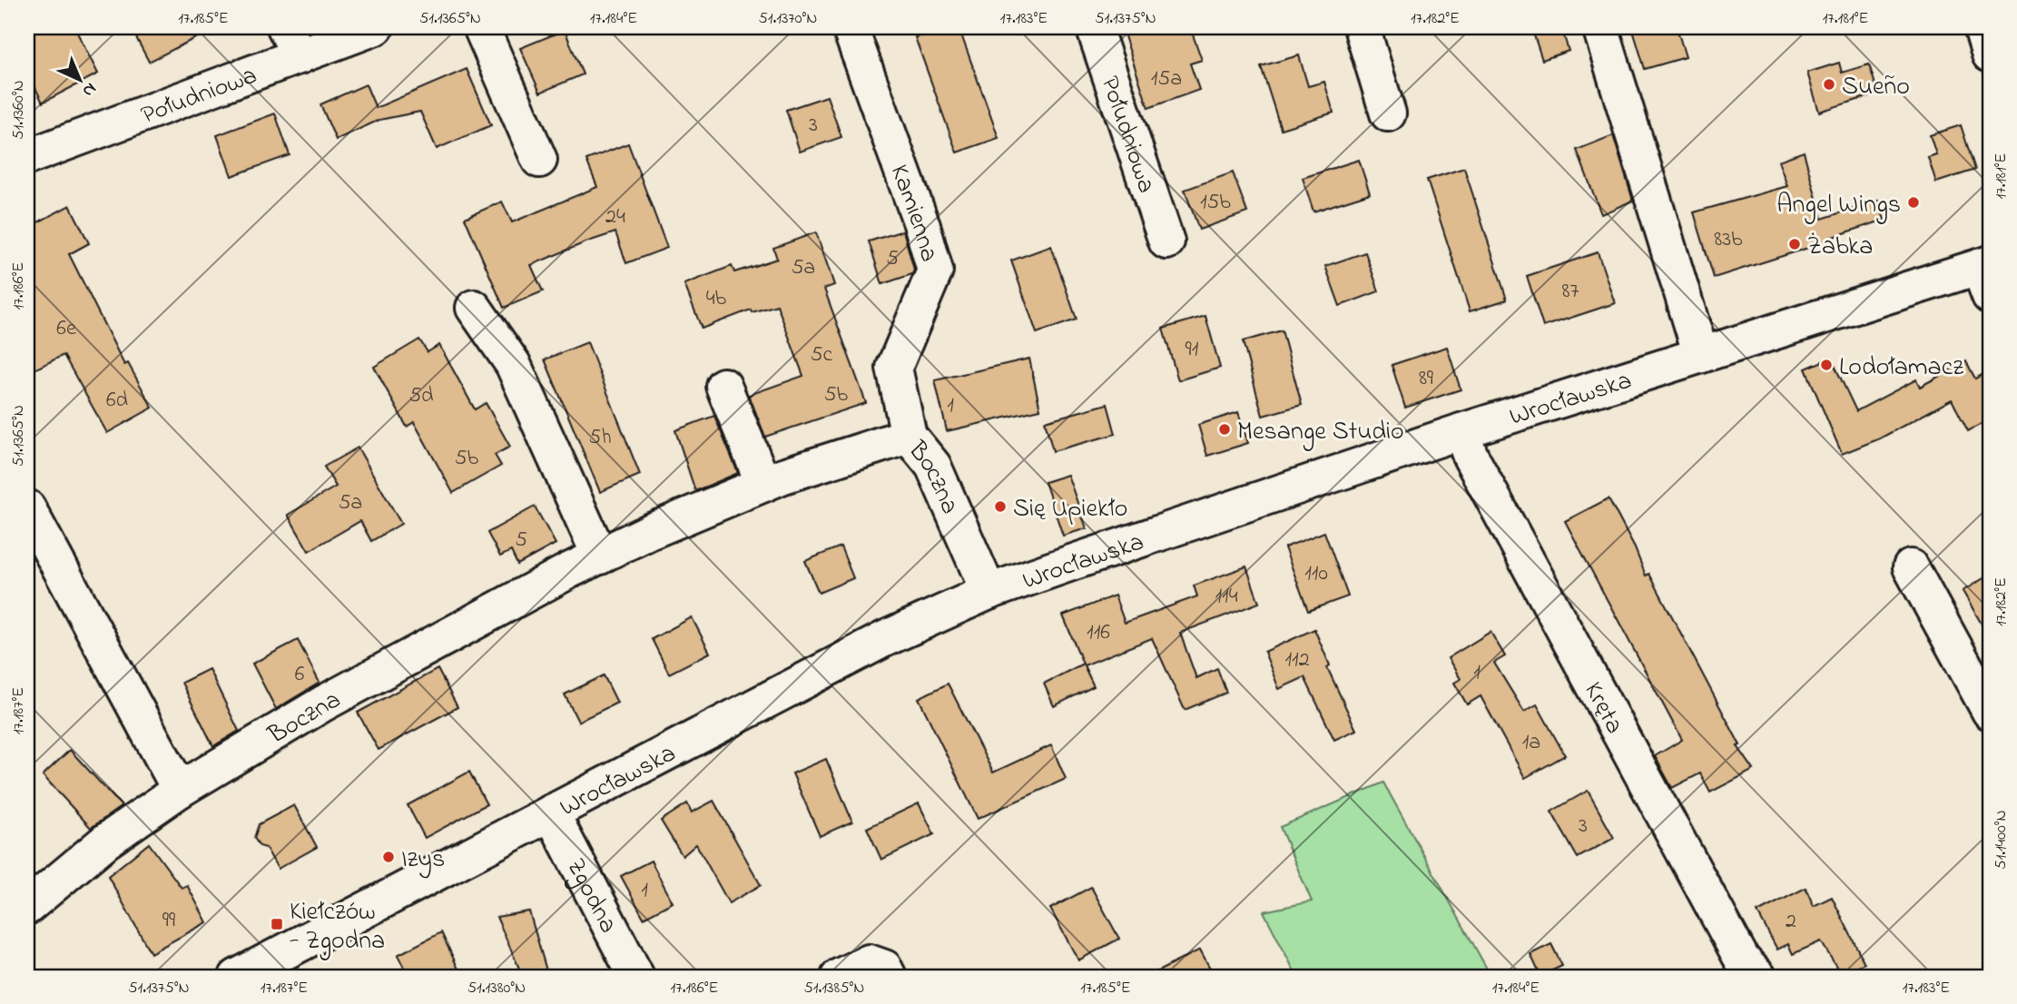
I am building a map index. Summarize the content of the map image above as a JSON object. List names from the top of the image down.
{
  "streets": {
    "street": [
      "Południowa",
      "Kamienna",
      "Wrocławska",
      "Boczna",
      "Kręta",
      "Zgodna"
    ]
  },
  "crossings": [
    ["Kamienna", "Boczna"],
    ["Wrocławska", "Boczna"],
    ["Wrocławska", "Kręta"],
    ["Wrocławska", "Zgodna"]
  ],
  "places": {
    "other": [
      "Sueño",
      "Angel Wings",
      "Żabka",
      "Lodołamacz",
      "Mesange Studio",
      "Się Upiekło",
      "Izys"
    ],
    "transit": ["Kiełczów - Zgodna"]
  },
  "house_numbers": [
    "15a",
    "3",
    "15b",
    "24",
    "83b",
    "5",
    "5a",
    "87",
    "4b",
    "6e",
    "91",
    "5c",
    "89",
    "5b",
    "5d",
    "6d",
    "1",
    "5h",
    "5b",
    "5a",
    "5",
    "110",
    "114",
    "116",
    "112",
    "1",
    "6",
    "1a",
    "3",
    "1",
    "99",
    "2"
  ],
  "north": "bottom right",
  "coordinates": [
    "17.185°E",
    "51.1365°N",
    "17.184°E",
    "51.1370°N",
    "17.183°E",
    "51.1375°N",
    "17.182°E",
    "17.181°E",
    "51.1360°N",
    "17.186°E",
    "17.187°E",
    "51.1400°N",
    "51.1380°N",
    "51.1385°N"
  ]
}
